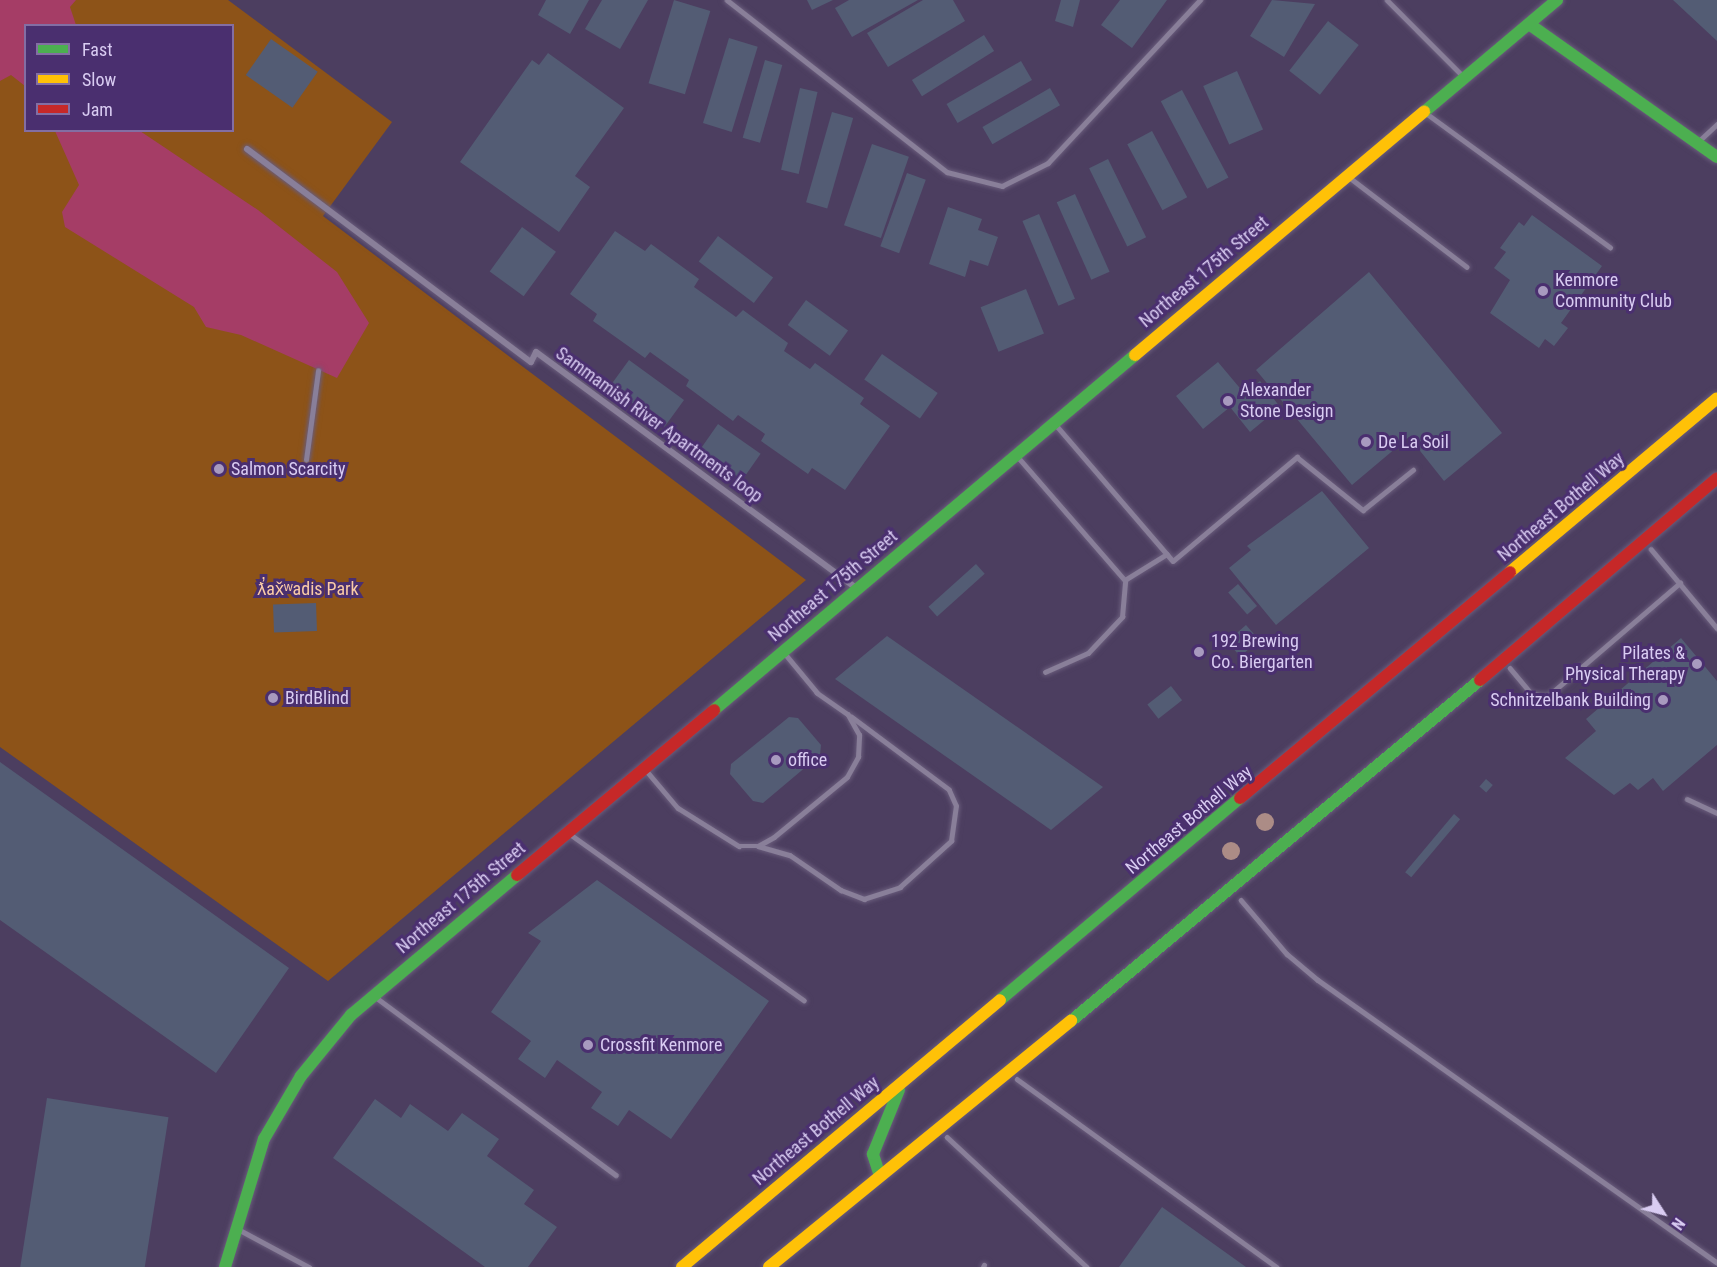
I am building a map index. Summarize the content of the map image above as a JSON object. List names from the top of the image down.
{
  "streets": {
    "main road": ["Northeast 175th Street", "Northeast Bothell Way"],
    "street": ["Sammamish River Apartments loop"]
  },
  "crossings": [
    ["Northeast 175th Street", "Sammamish River Apartments loop"]
  ],
  "parks": ["ƛ̕ax̌ʷadis Park"],
  "places": [
    "Kenmore Community Club",
    "Alexander Stone Design",
    "De La Soil",
    "Salmon Scarcity",
    "192 Brewing Co. Biergarten",
    "Pilates & Physical Therapy",
    "BirdBlind",
    "Schnitzelbank Building",
    "office",
    "Crossfit Kenmore"
  ],
  "legend": ["Fast", "Slow", "Jam"],
  "north": "bottom right"
}
